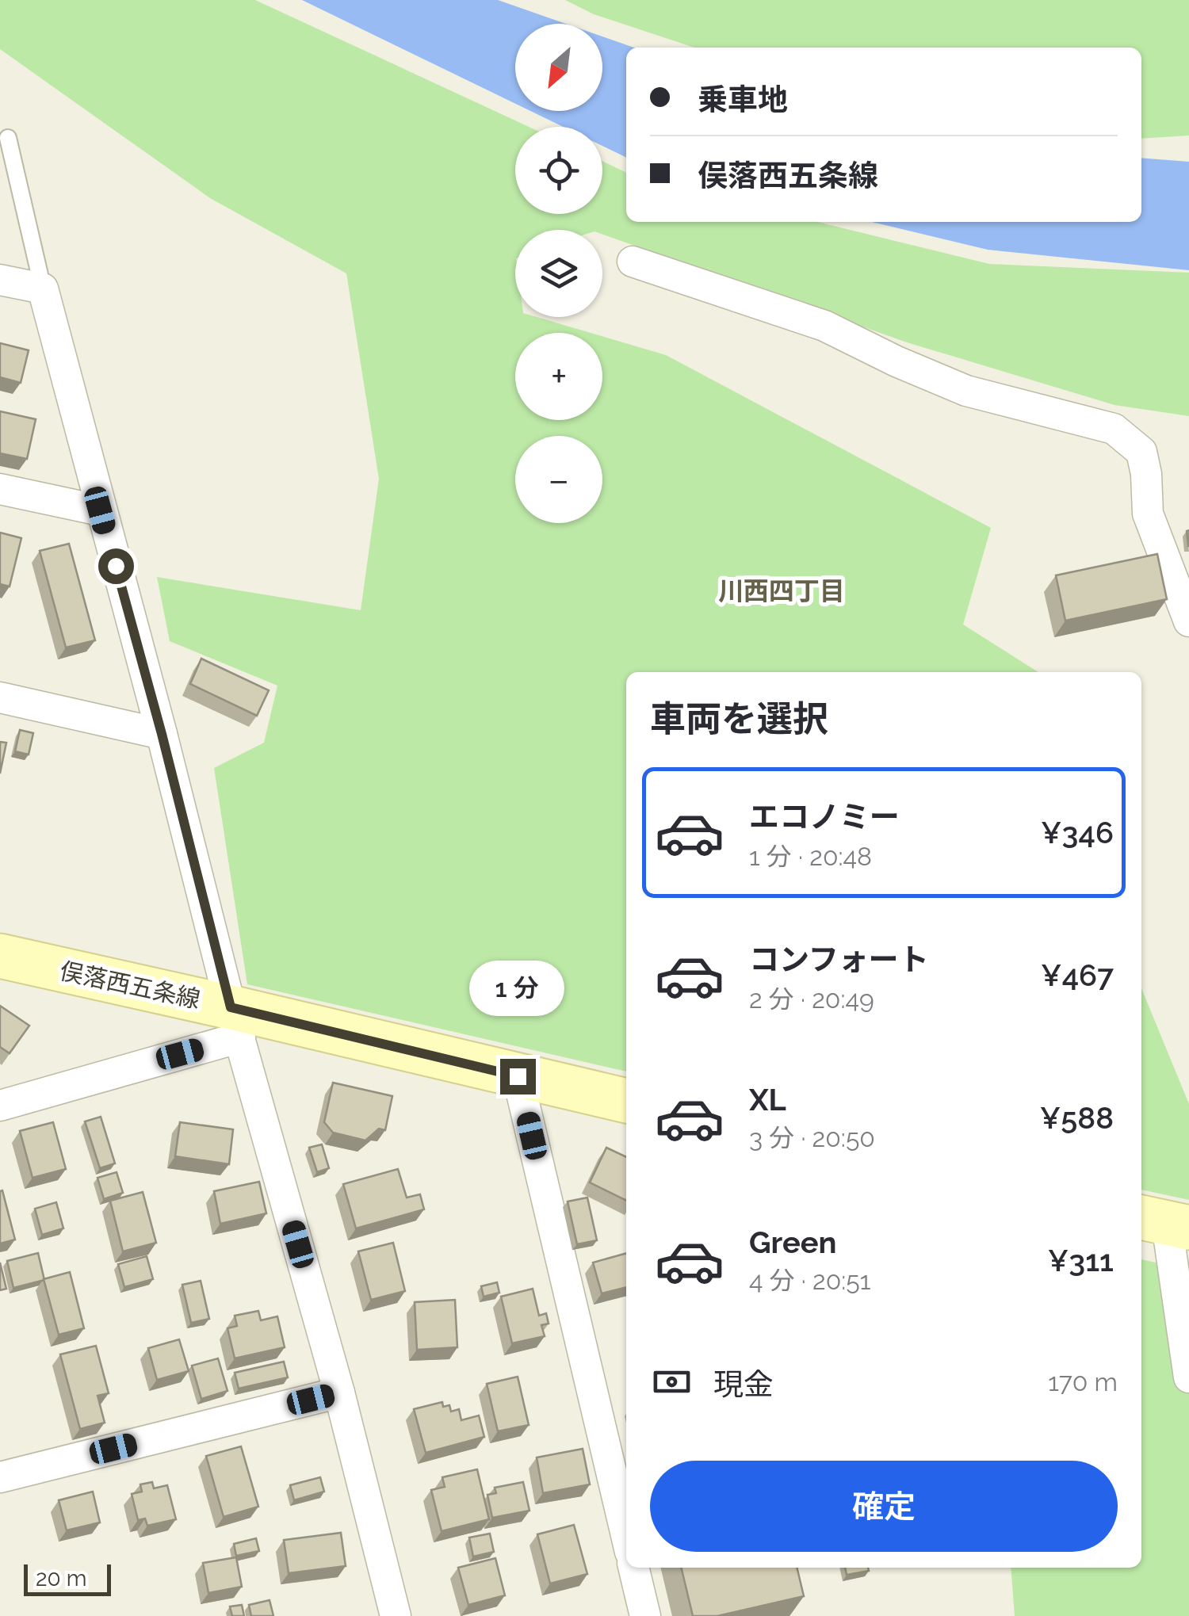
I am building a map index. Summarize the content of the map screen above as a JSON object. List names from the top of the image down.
{
  "streets": {
    "main road": ["俣落西五条線"]
  },
  "districts": ["川西四丁目"],
  "scale_bar": "20 m",
  "north": "bottom left",
  "page": {
    "map_buttons": ["+", "−"],
    "banner": ["乗車地", "俣落西五条線"],
    "heading": "車両を選択",
    "list": [
      {
        "name": "エコノミー",
        "note": "1 分 · 20:48",
        "value": "¥346"
      },
      {
        "name": "コンフォート",
        "note": "2 分 · 20:49",
        "value": "¥467"
      },
      {
        "name": "XL",
        "note": "3 分 · 20:50",
        "value": "¥588"
      },
      {
        "name": "Green",
        "note": "4 分 · 20:51",
        "value": "¥311"
      }
    ],
    "bubble": "1 分",
    "pay": ["現金", "170 m"],
    "buttons": "確定",
    "scale": "20 m"
  }
}
